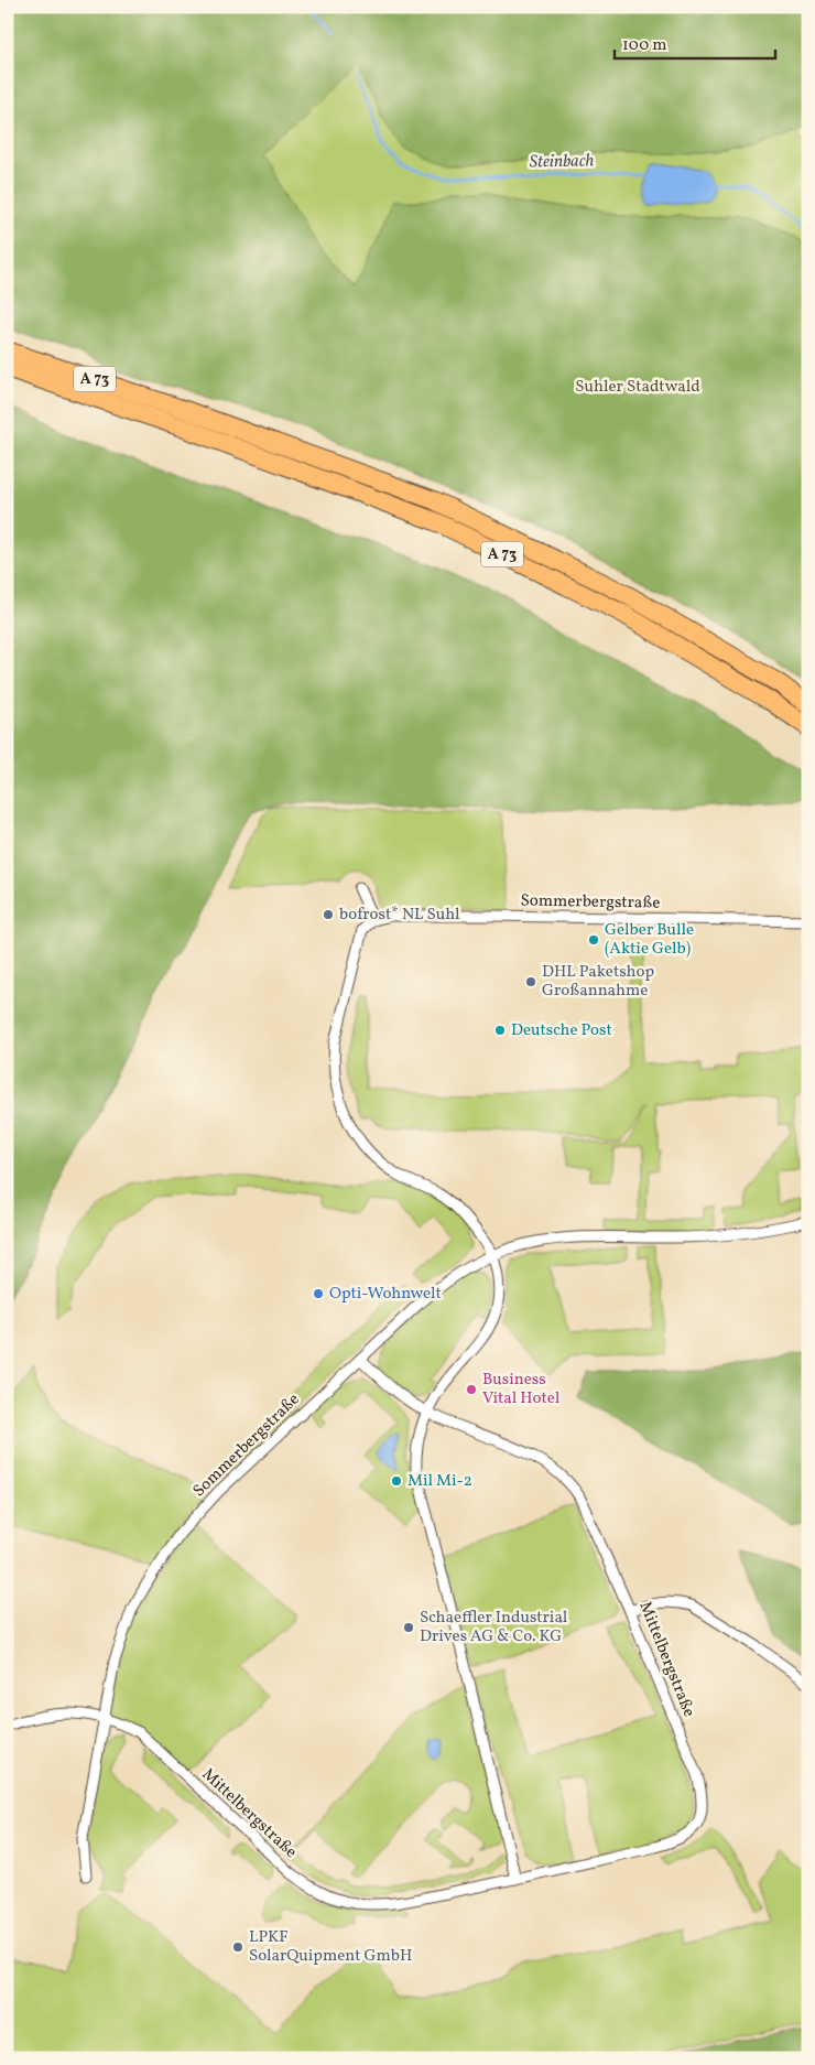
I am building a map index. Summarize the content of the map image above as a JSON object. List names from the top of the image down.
{
  "streets": {
    "highway": ["A 73"],
    "street": ["Sommerbergstraße", "Mittelbergstraße"]
  },
  "crossings": [
    ["Sommerbergstraße", "Mittelbergstraße"]
  ],
  "water": ["Steinbach"],
  "parks": ["Suhler Stadtwald"],
  "places": [
    "bofrost* NL Suhl",
    "Gelber Bulle (Aktie Gelb)",
    "DHL Paketshop Großannahme",
    "Deutsche Post",
    "Opti-Wohnwelt",
    "Business Vital Hotel",
    "Mil Mi-2",
    "Schaeffler Industrial Drives AG & Co. KG",
    "LPKF SolarQuipment GmbH"
  ],
  "scale_bar": "100 m"
}
